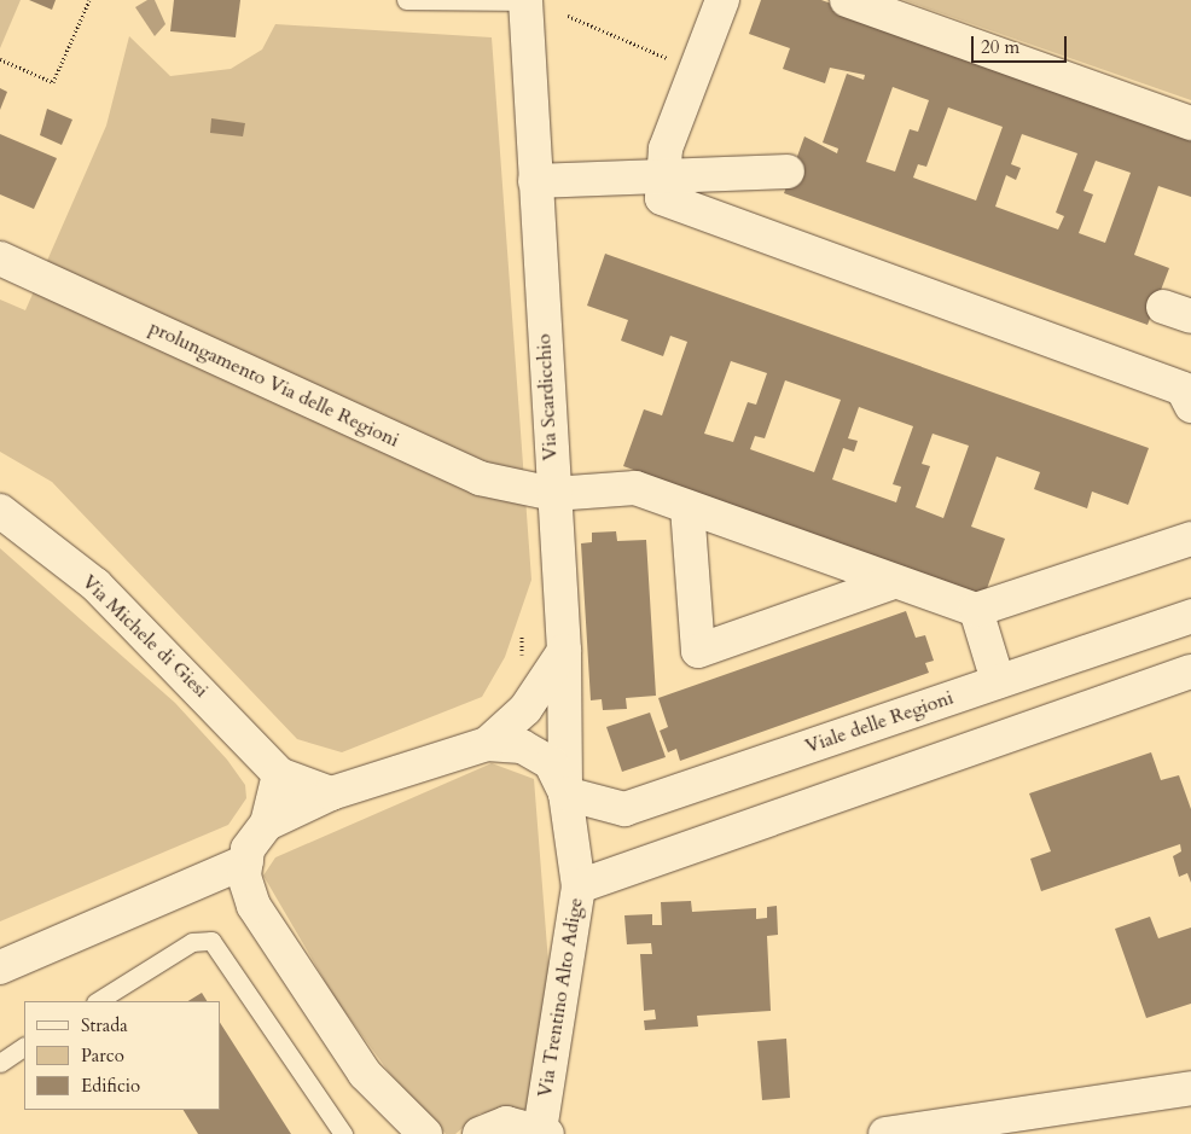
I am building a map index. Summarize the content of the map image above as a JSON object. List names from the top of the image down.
{
  "streets": {
    "street": [
      "prolungamento Via delle Regioni",
      "Via Scardicchio",
      "Via Michele di Giesi",
      "Viale delle Regioni",
      "Via Trentino Alto Adige"
    ]
  },
  "crossings": [
    ["prolungamento Via delle Regioni", "Via Scardicchio"],
    ["Via Scardicchio", "Viale delle Regioni"],
    ["Via Scardicchio", "Via Trentino Alto Adige"],
    ["Viale delle Regioni", "Via Trentino Alto Adige"]
  ],
  "legend": ["Strada", "Parco", "Edificio"],
  "scale_bar": "20 m"
}
